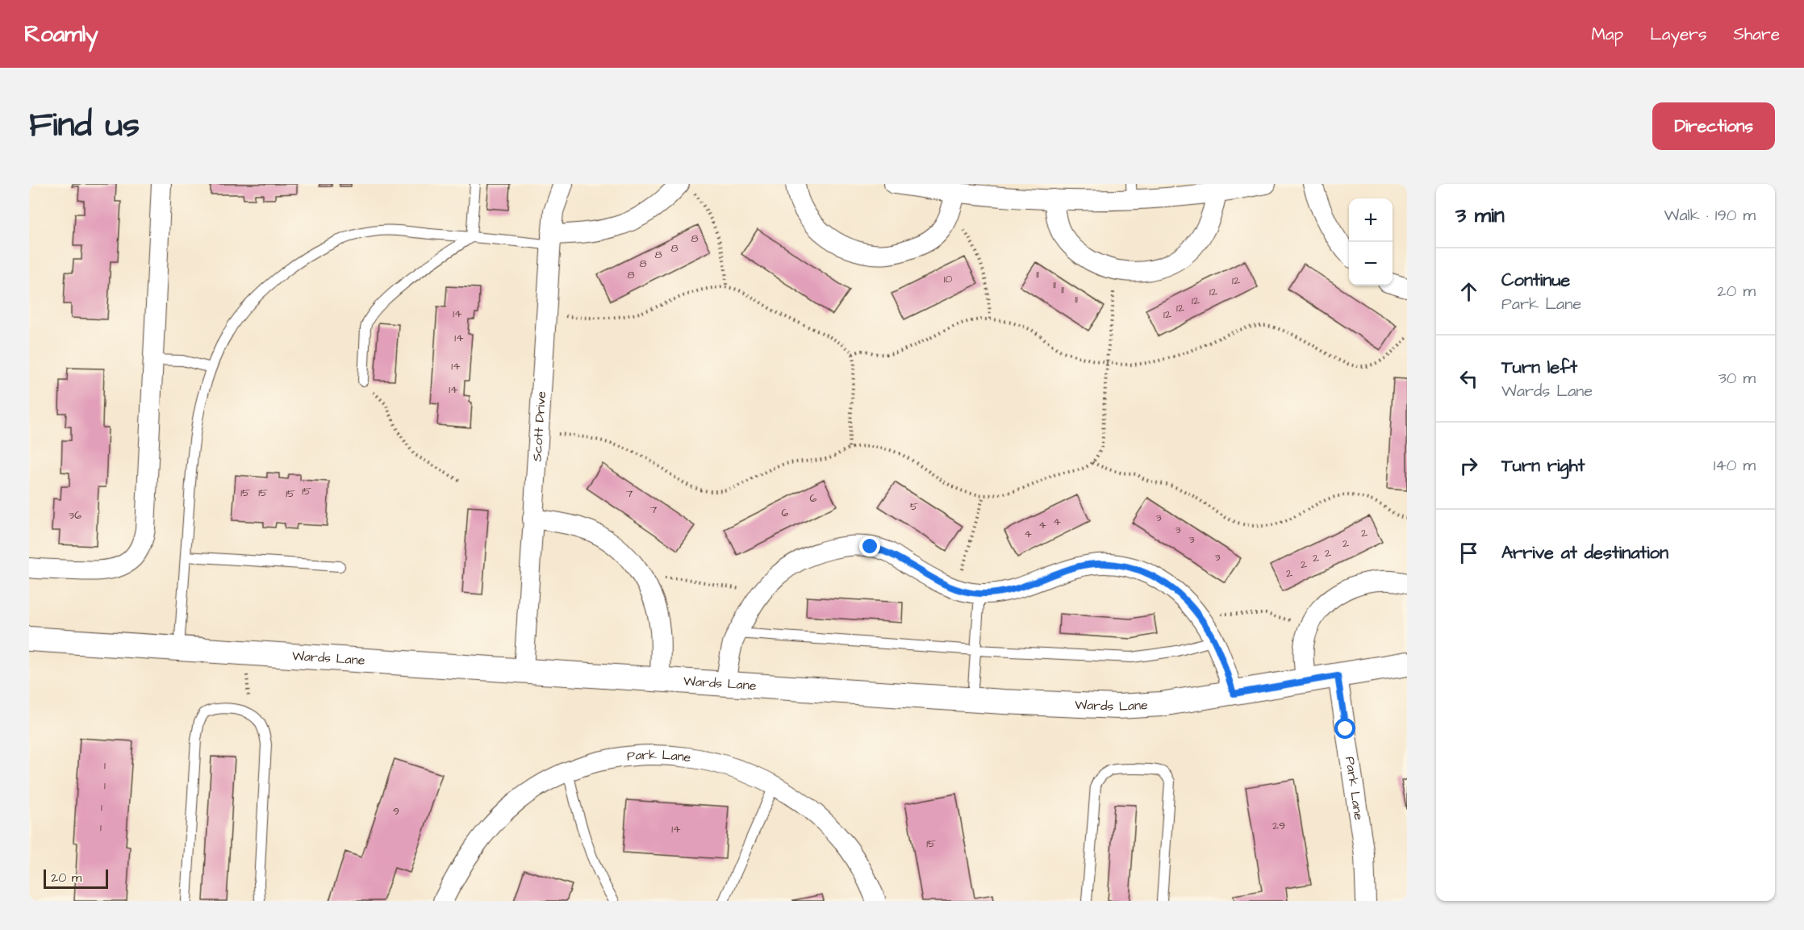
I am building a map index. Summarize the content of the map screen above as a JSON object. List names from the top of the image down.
{
  "streets": {
    "street": ["Scott Drive", "Wards Lane", "Park Lane"]
  },
  "crossings": [
    ["Scott Drive", "Wards Lane"],
    ["Wards Lane", "Park Lane"]
  ],
  "house_numbers": [
    "8",
    "8",
    "8",
    "8",
    "11",
    "8",
    "10",
    "12",
    "11",
    "11",
    "12",
    "11",
    "12",
    "12",
    "14",
    "12",
    "14",
    "14",
    "14",
    "15",
    "15",
    "15",
    "15",
    "7",
    "6",
    "5",
    "7",
    "6",
    "36",
    "3",
    "4",
    "4",
    "3",
    "2",
    "4",
    "3",
    "2",
    "2",
    "3",
    "2",
    "2",
    "2",
    "1",
    "1",
    "1",
    "9",
    "29",
    "1",
    "14",
    "15"
  ],
  "scale_bar": "20 m",
  "page": {
    "header": "Roamly",
    "nav": ["Map", "Layers", "Share"],
    "title": "Find us",
    "buttons": "Directions",
    "heading": ["3 min", "Walk · 190 m"],
    "map_buttons": ["+", "−"],
    "list": [
      ["Continue", "Park Lane", "20 m"],
      ["Turn left", "Wards Lane", "30 m"],
      ["Turn right", "140 m"],
      "Arrive at destination"
    ],
    "scale": "20 m"
  }
}
